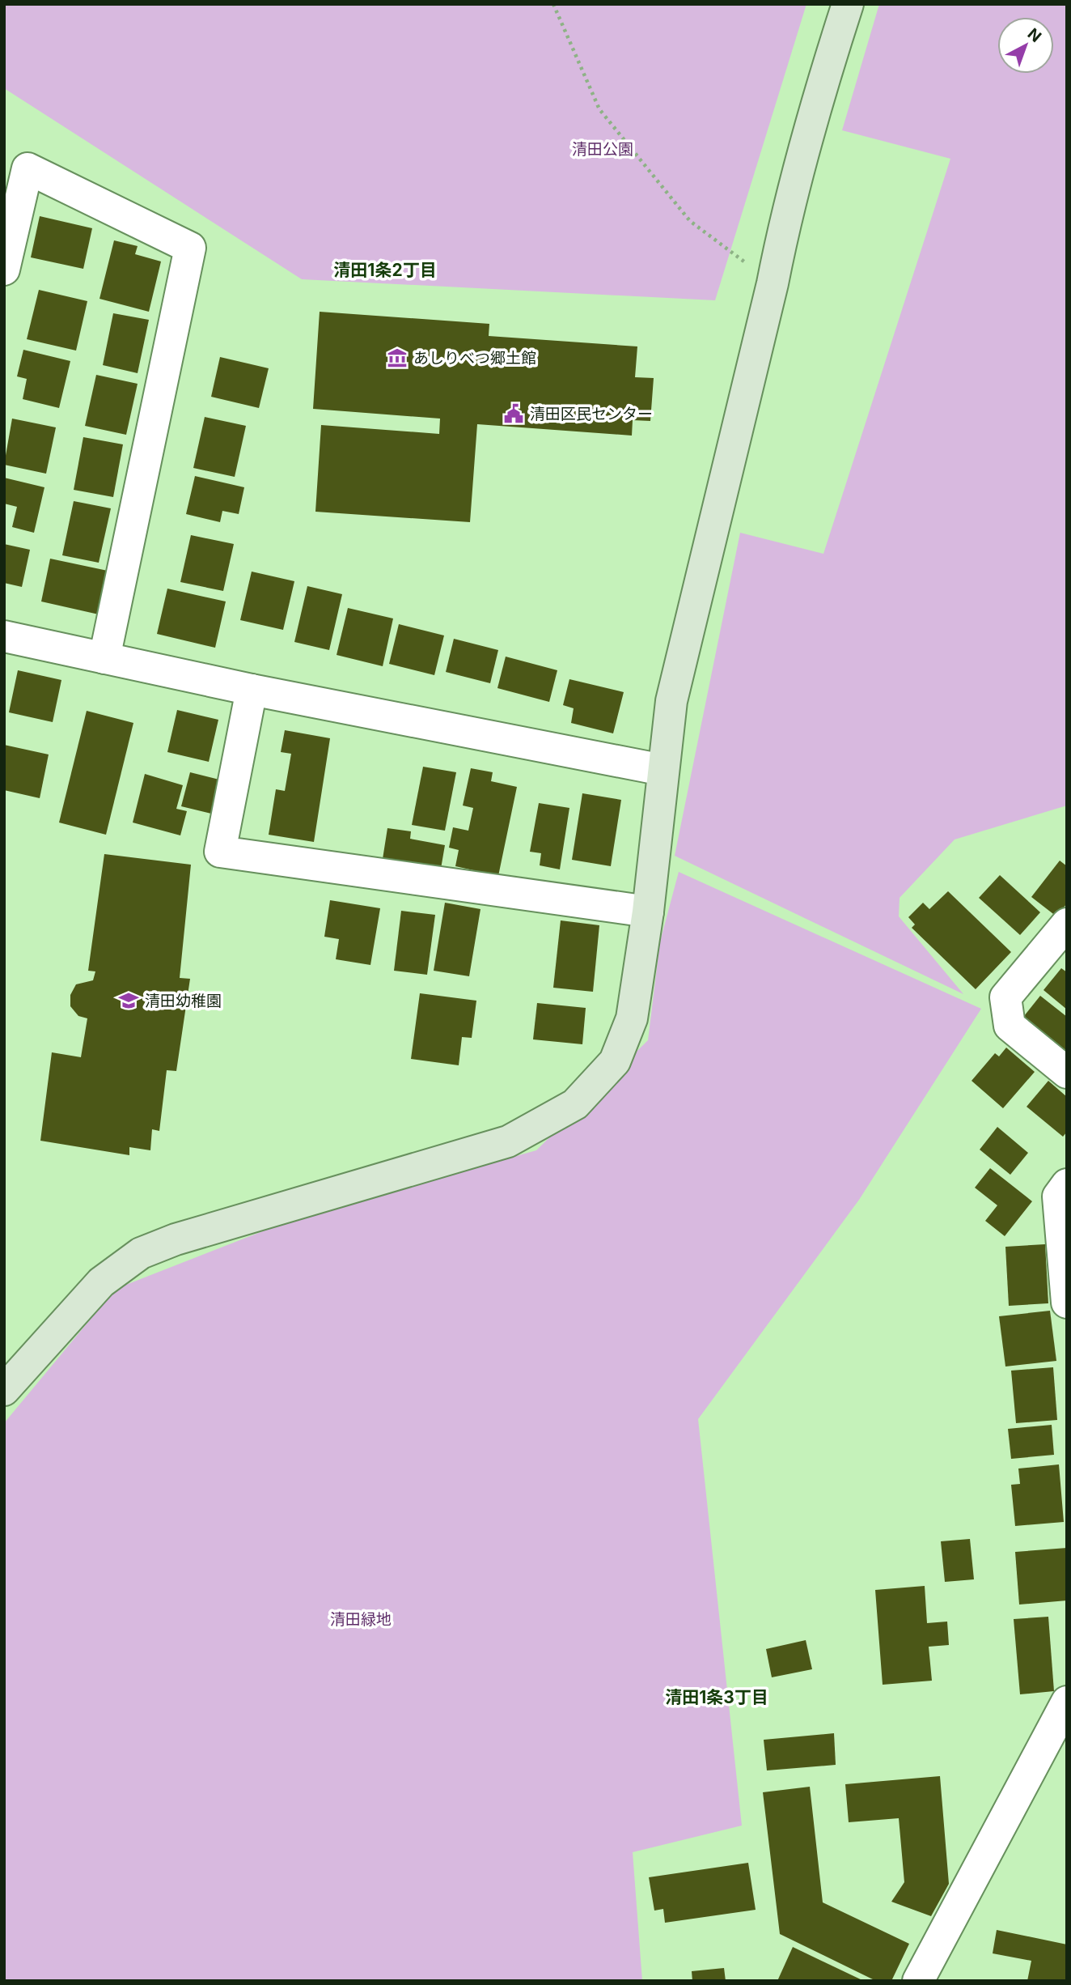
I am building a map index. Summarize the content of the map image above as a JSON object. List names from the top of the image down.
{
  "districts": ["清田1条2丁目", "清田1条3丁目"],
  "parks": ["清田公園", "清田緑地"],
  "places": {
    "museum": ["あしりべつ郷土館"],
    "public building": ["清田区民センター"],
    "school or university": ["清田幼稚園"]
  },
  "north": "top right"
}
